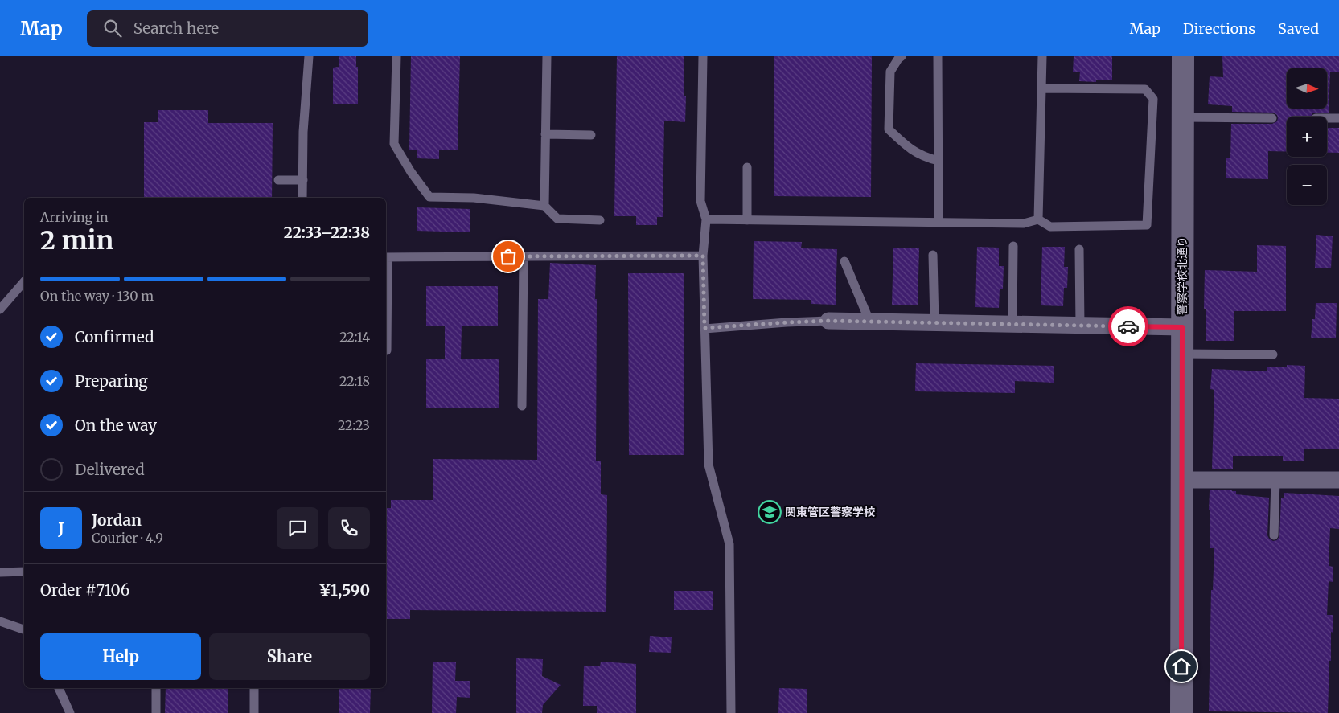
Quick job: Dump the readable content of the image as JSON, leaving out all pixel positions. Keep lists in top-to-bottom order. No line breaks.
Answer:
{"streets":{"street":["警察学校北通り"]},"places":{"school or university":["関東管区警察学校"]},"north":"right","page":{"header":"Map","search":"Search here","nav":["Map","Directions","Saved"],"map_buttons":["+","−"],"heading":["2 min","Arriving in","22:33–22:38"],"panel":["Jordan","Courier · 4.9","Order #7106","¥1,590"],"bar":"On the way · 130 m","list":[["Confirmed","22:14"],["Preparing","22:18"],["On the way","22:23"],"Delivered"],"round":"J","buttons":["Help","Share"]}}
